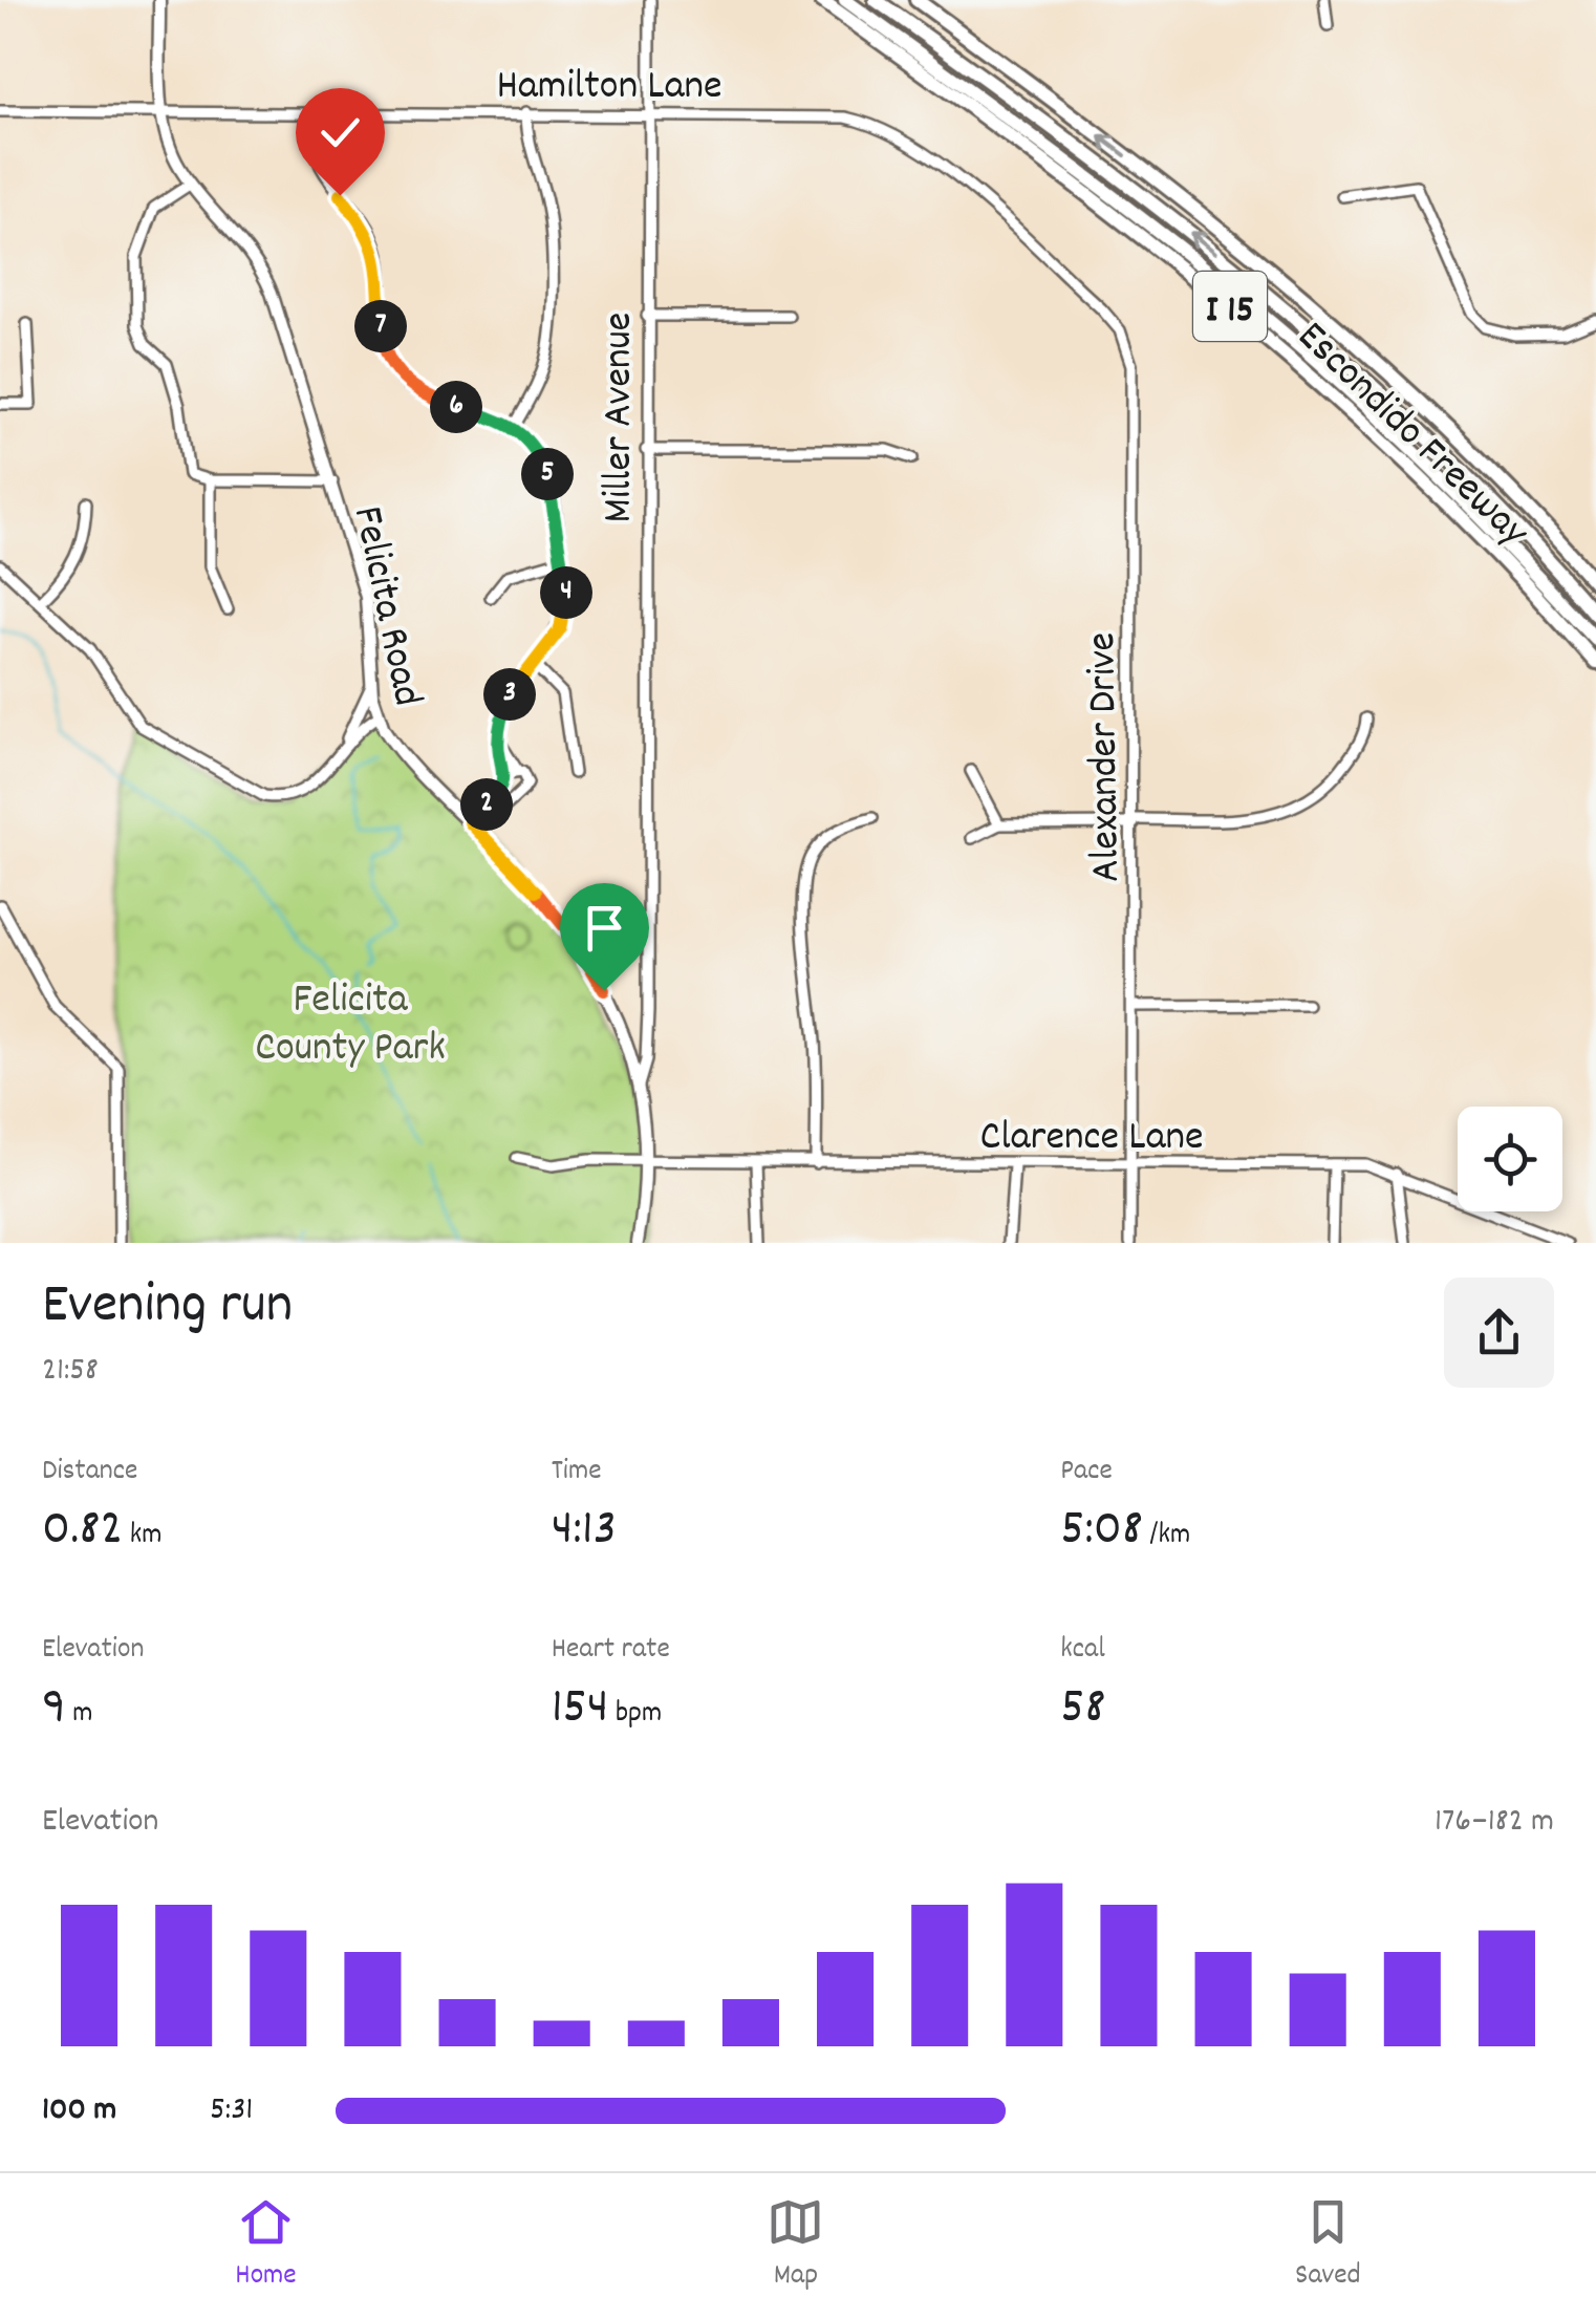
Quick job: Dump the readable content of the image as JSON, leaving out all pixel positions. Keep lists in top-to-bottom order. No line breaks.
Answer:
{"streets":{"highway":["I 15","Escondido Freeway"],"main road":["Felicita Road"],"street":["Hamilton Lane","Miller Avenue","Alexander Drive","Clarence Lane"]},"crossings":[["Hamilton Lane","Miller Avenue"],["Hamilton Lane","Felicita Road"],["Hamilton Lane","Alexander Drive"],["Miller Avenue","Felicita Road"],["Felicita Road","Clarence Lane"],["Alexander Drive","Clarence Lane"]],"parks":["Felicita County Park"],"page":{"pins":["7","6","5","4","3","2"],"heading":["Evening run","21:58"],"stats":[["Distance","0.82 km"],["Time","4:13"],["Pace","5:08 /km"],["Elevation","9 m"],["Heart rate","154 bpm"],["kcal","58"]],"chart":["Elevation","176–182 m"],"list":[{"name":"100 m","note":"5:31"}],"tabs":["Home","Map","Saved"]}}
